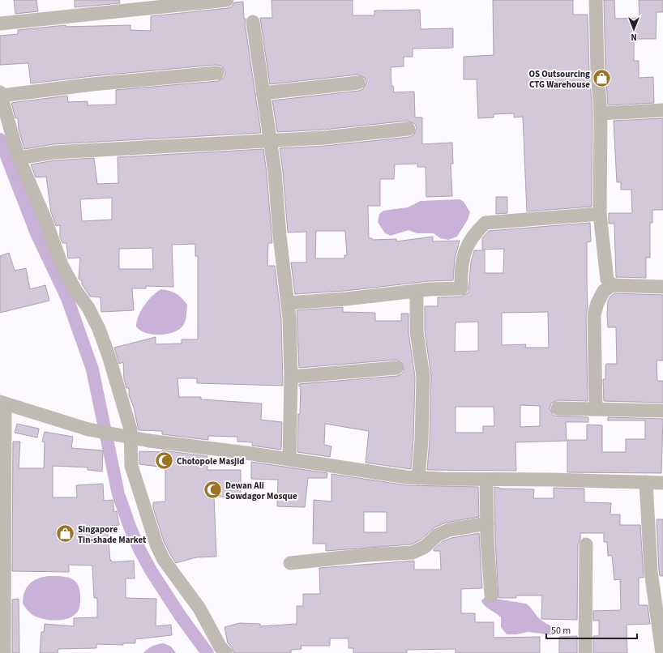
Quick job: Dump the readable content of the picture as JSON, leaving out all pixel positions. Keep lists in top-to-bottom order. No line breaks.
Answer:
{"places":{"shop":["OS Outsourcing CTG Warehouse","Singapore Tin-shade Market"],"mosque":["Chotopole Masjid","Dewan Ali Sowdagor Mosque"]},"scale_bar":"50 m","north":"bottom"}
